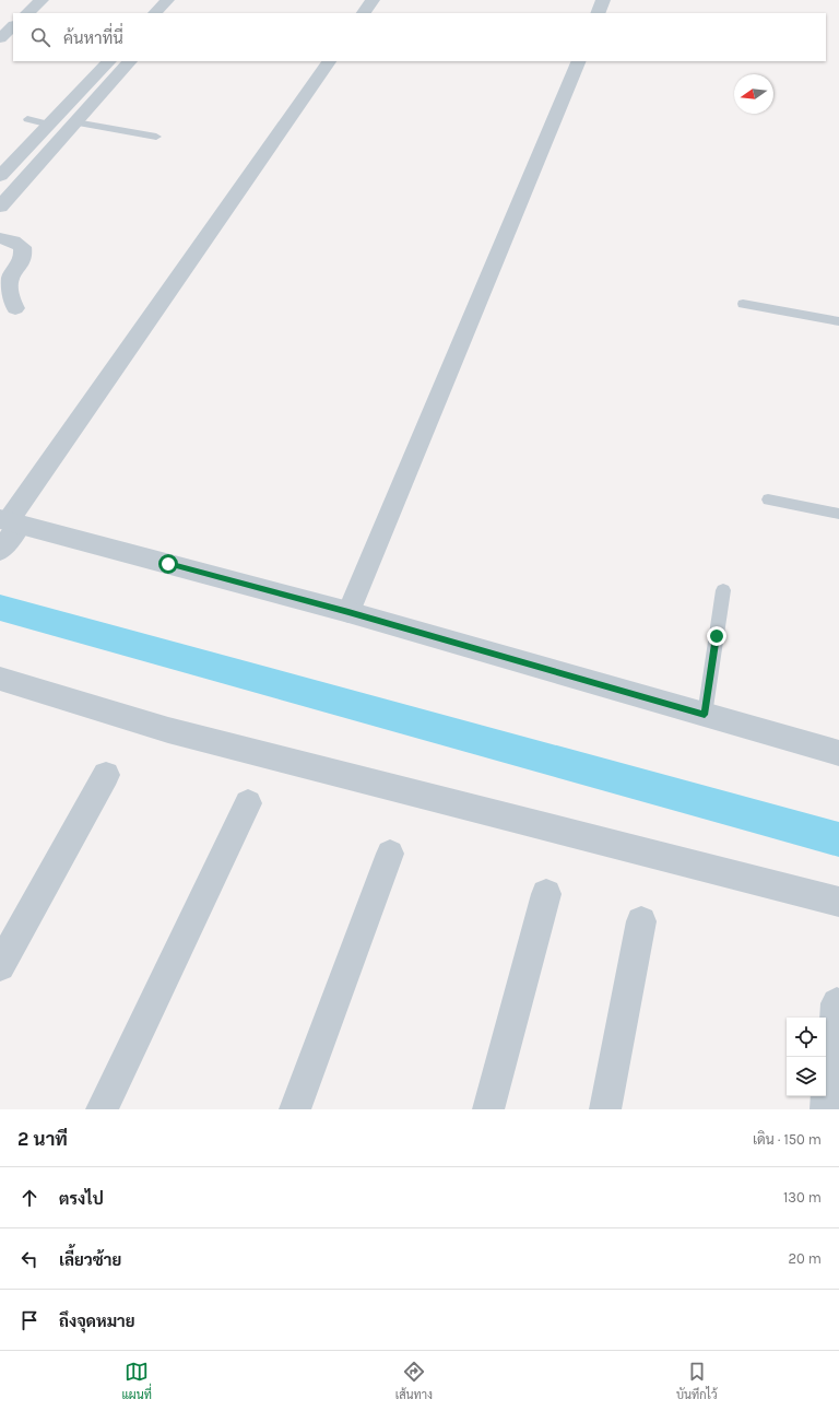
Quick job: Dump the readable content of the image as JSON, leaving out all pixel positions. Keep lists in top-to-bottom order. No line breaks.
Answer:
{"north":"left","page":{"search":"ค้นหาที่นี่","heading":["2 นาที","เดิน · 150 m"],"list":[["ตรงไป","130 m"],["เลี้ยวซ้าย","20 m"],"ถึงจุดหมาย"],"nav":["แผนที่","เส้นทาง","บันทึกไว้"]}}
